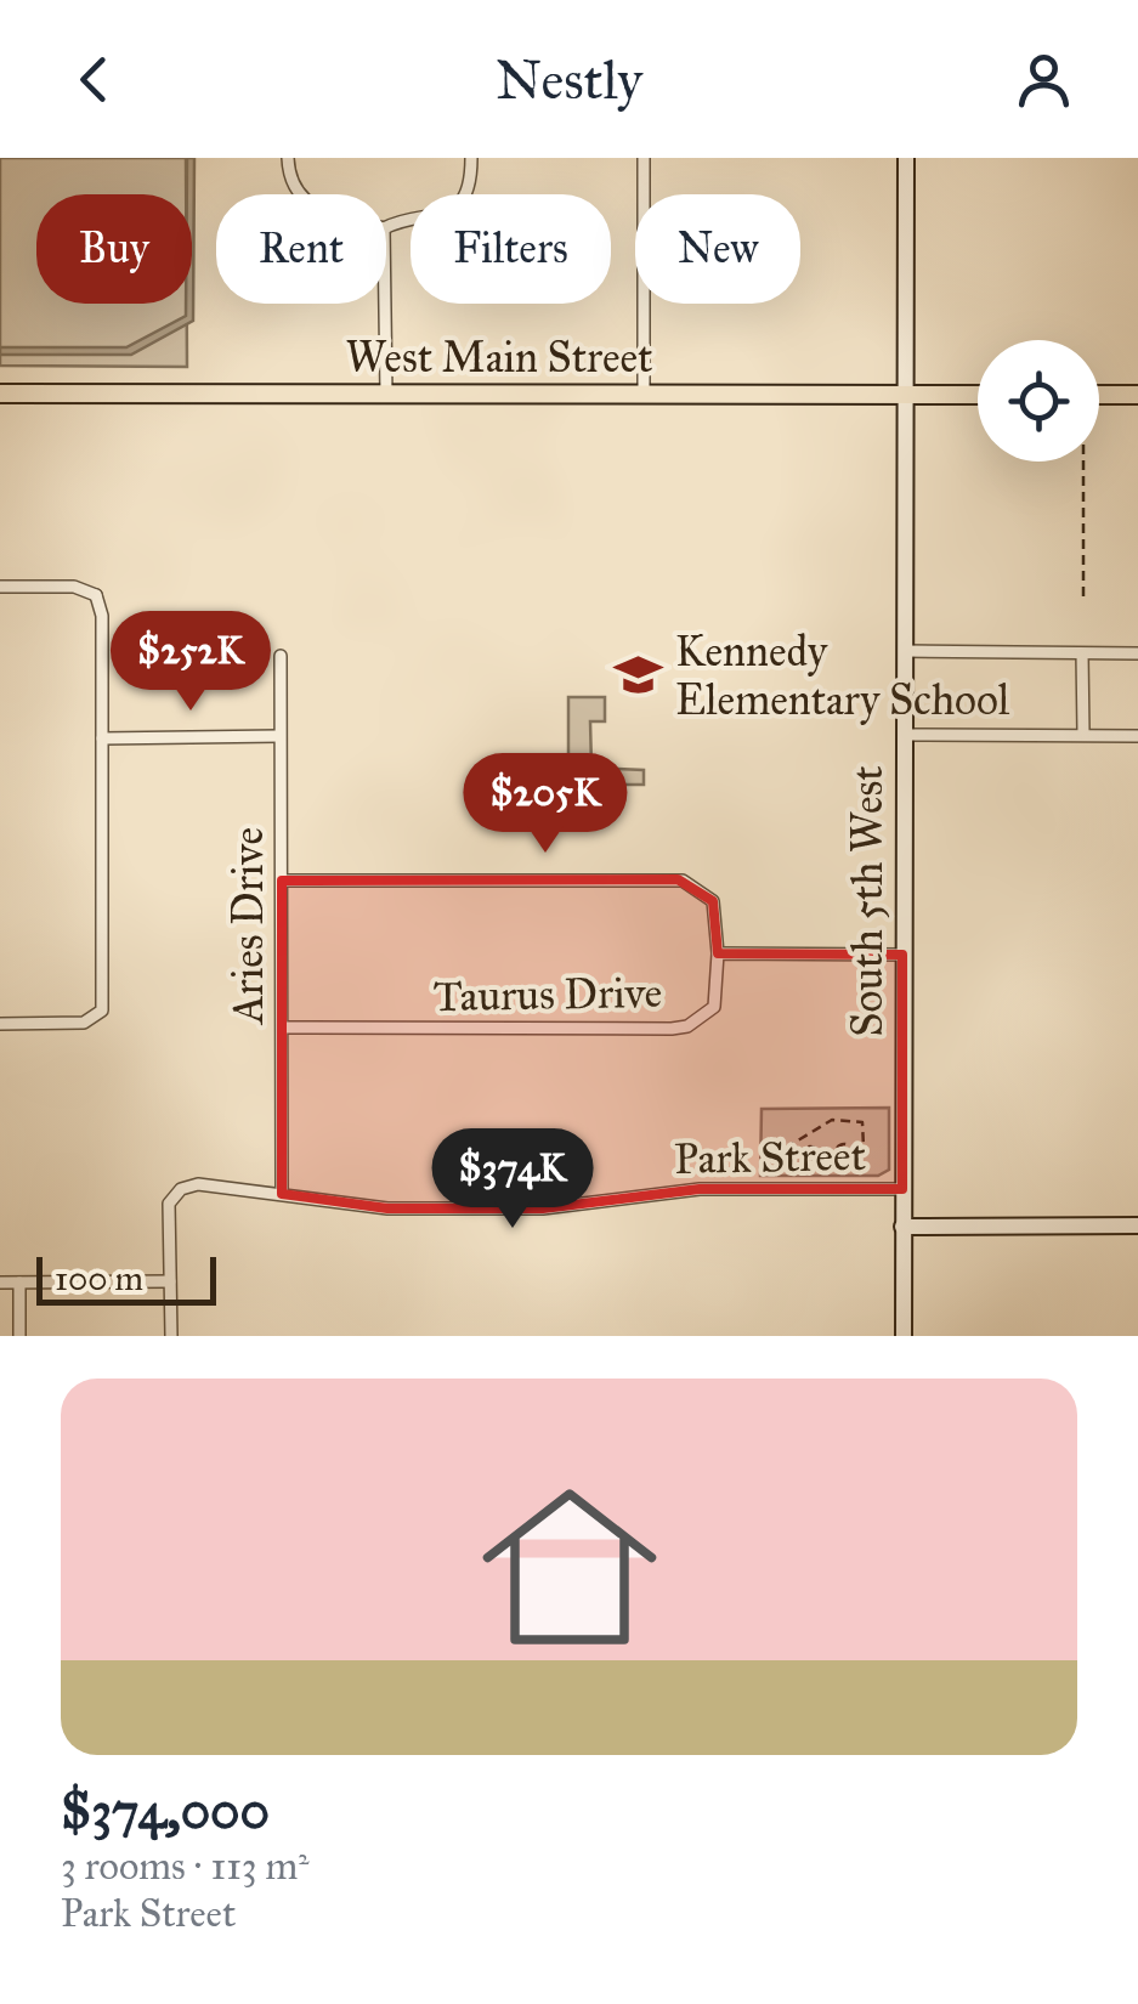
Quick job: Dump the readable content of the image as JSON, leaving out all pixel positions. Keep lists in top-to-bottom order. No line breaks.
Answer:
{"streets":{"main road":["West Main Street"],"street":["South 5th West","Aries Drive","Taurus Drive","Park Street"]},"crossings":[["West Main Street","South 5th West"],["South 5th West","Taurus Drive"],["South 5th West","Park Street"],["Aries Drive","Taurus Drive"],["Aries Drive","Park Street"]],"places":{"school or university":["Kennedy Elementary School"]},"scale_bar":"100 m","page":{"header":"Nestly","chip":["Buy","Rent","Filters","New"],"price":["$252K","$205K","$374K"],"scale":"100 m","list":[{"name":"$374,000","note":"3 rooms · 113 m² · Park Street"}]}}
